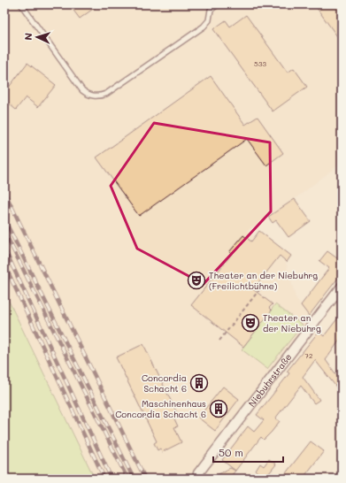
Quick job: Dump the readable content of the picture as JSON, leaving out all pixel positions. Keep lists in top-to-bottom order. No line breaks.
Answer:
{"streets":{"street":["Niebuhrstraße"]},"places":{"theatre":["Theater an der Niebuhrg (Freilichtbühne)","Theater an der Niebuhrg"],"building":["Concordia Schacht 6","Maschinenhaus Concordia Schacht 6"]},"house_numbers":["533","72"],"scale_bar":"50 m","north":"left"}
